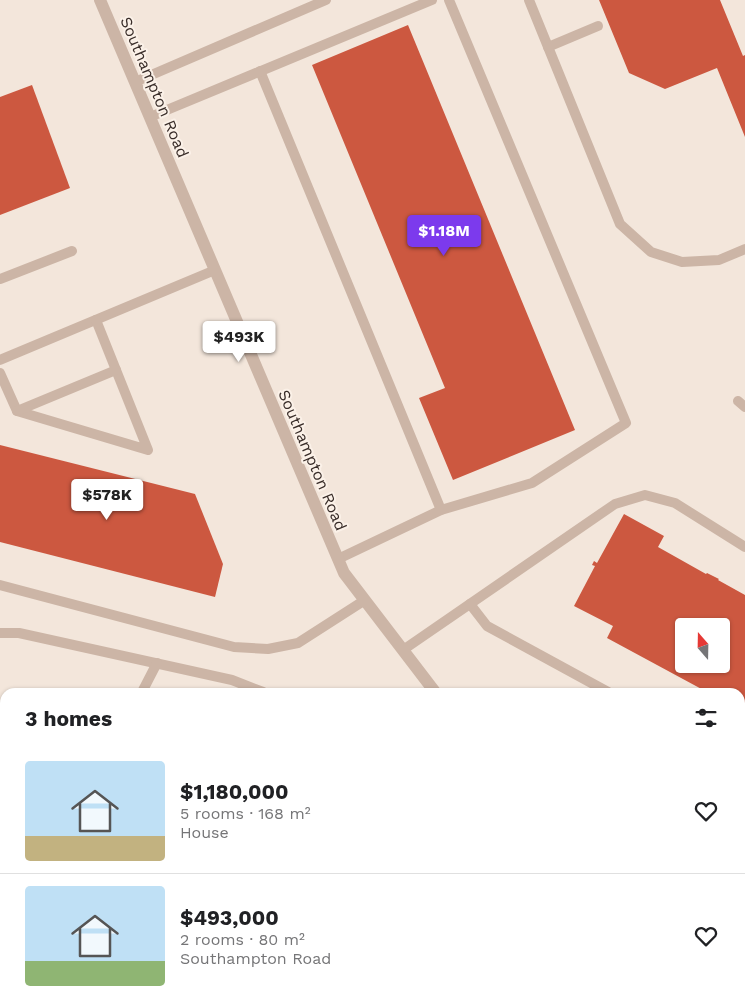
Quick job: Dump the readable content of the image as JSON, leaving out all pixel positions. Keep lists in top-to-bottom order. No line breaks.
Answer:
{"streets":{"street":["Southampton Road"]},"north":"top","page":{"price":["$1.18M","$493K","$578K"],"heading":"3 homes","list":[{"name":"$1,180,000","note":"5 rooms · 168 m² · House"},{"name":"$493,000","note":"2 rooms · 80 m² · Southampton Road"}]}}
